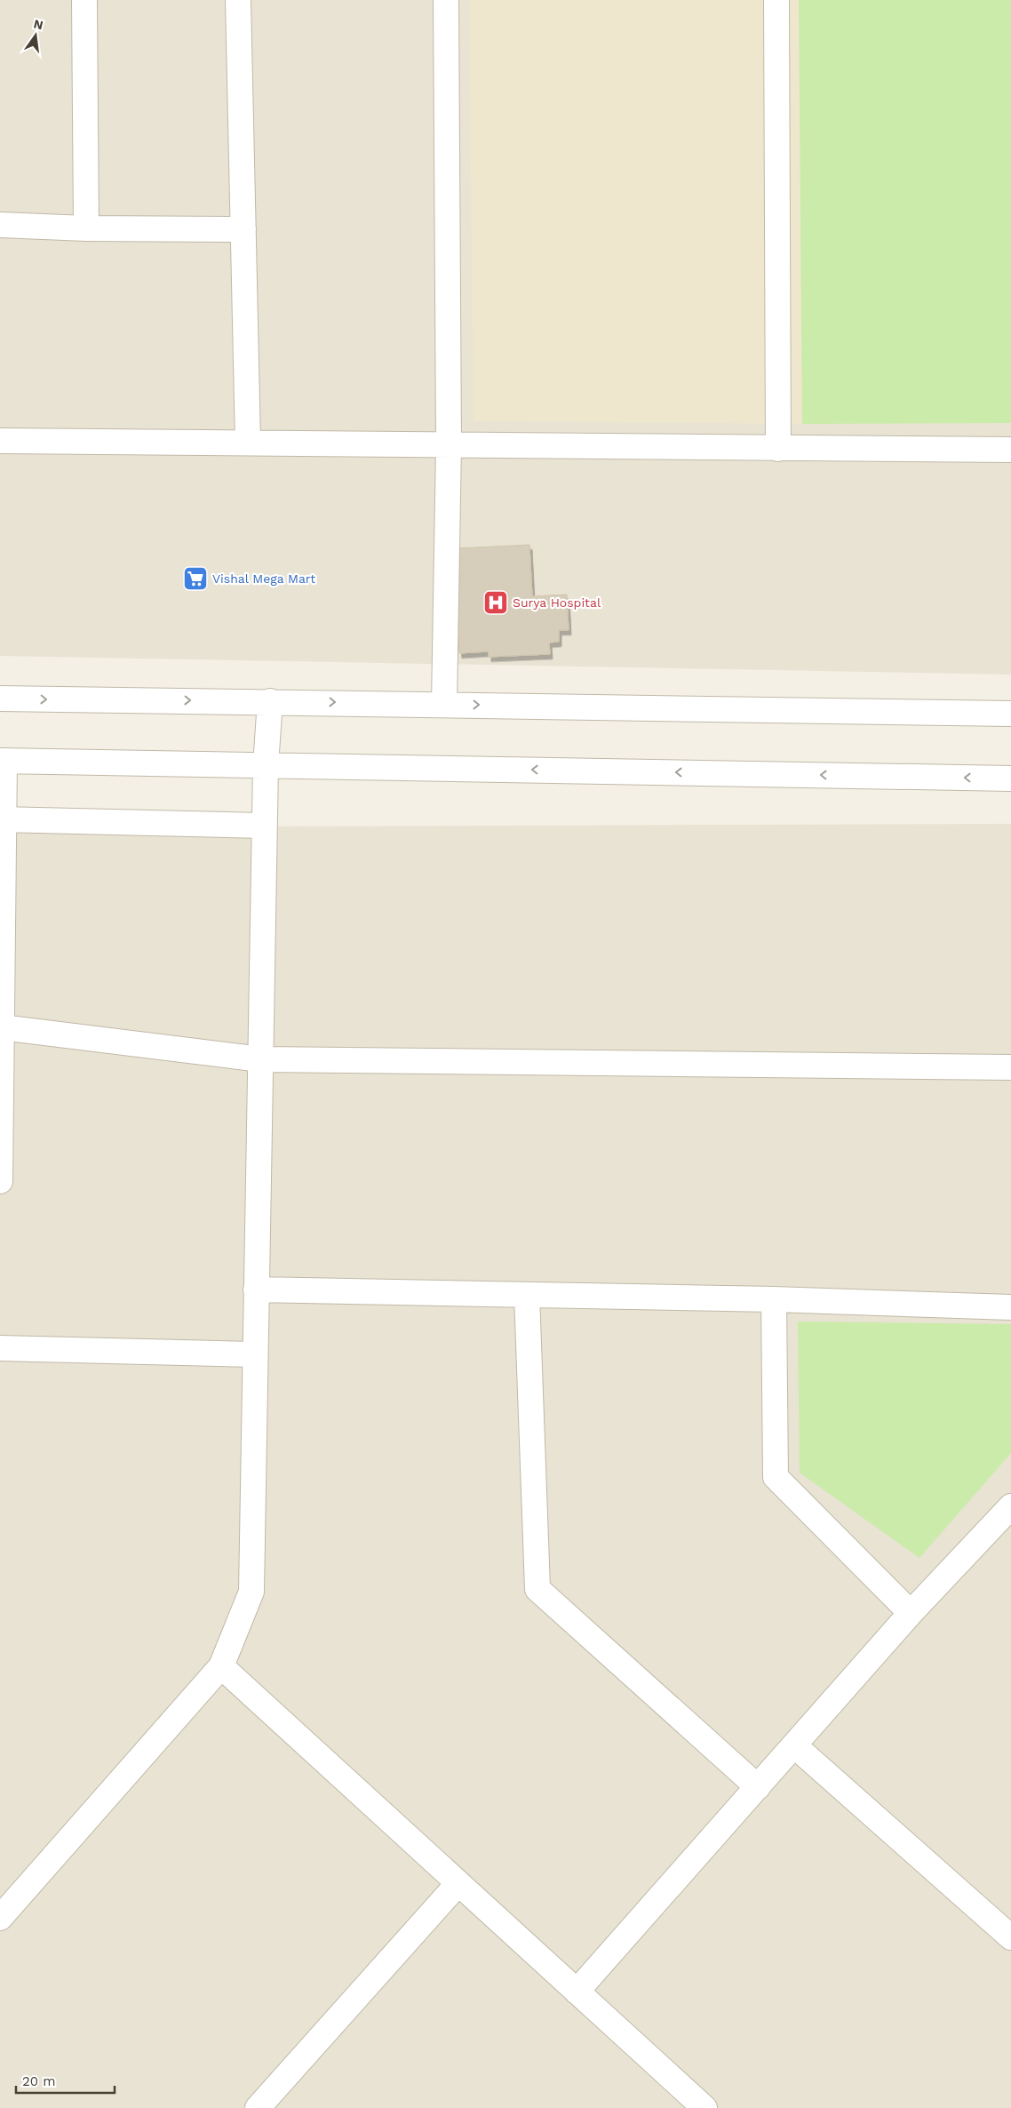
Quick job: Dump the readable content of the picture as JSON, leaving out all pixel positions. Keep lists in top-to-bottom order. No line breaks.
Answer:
{"places":{"supermarket":["Vishal Mega Mart"],"hospital":["Surya Hospital"]},"scale_bar":"20 m","north":"top"}
